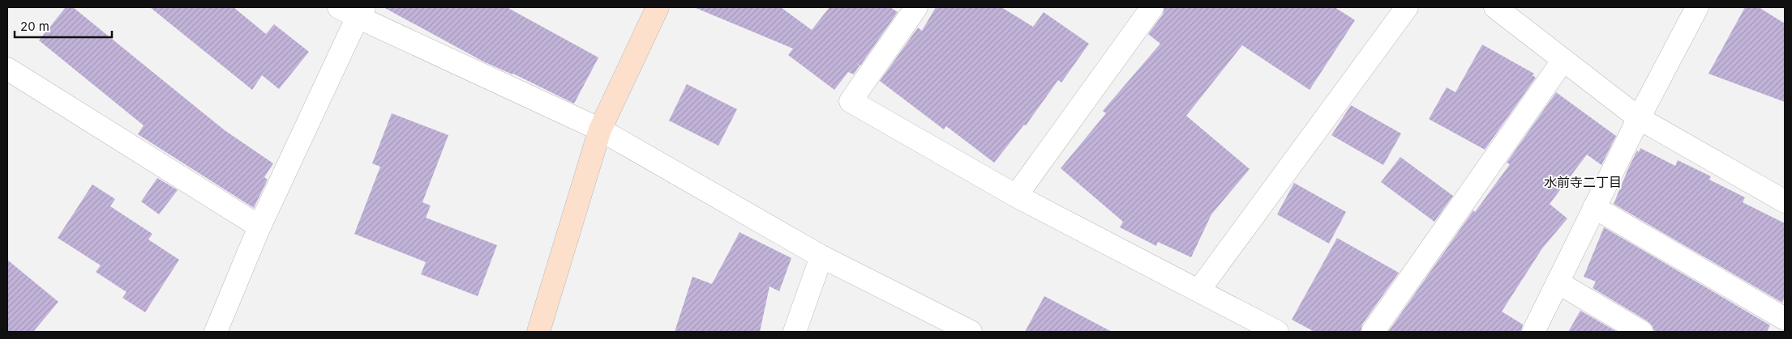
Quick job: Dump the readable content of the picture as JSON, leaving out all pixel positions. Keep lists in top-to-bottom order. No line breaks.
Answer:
{"districts":["水前寺二丁目"],"scale_bar":"20 m"}
